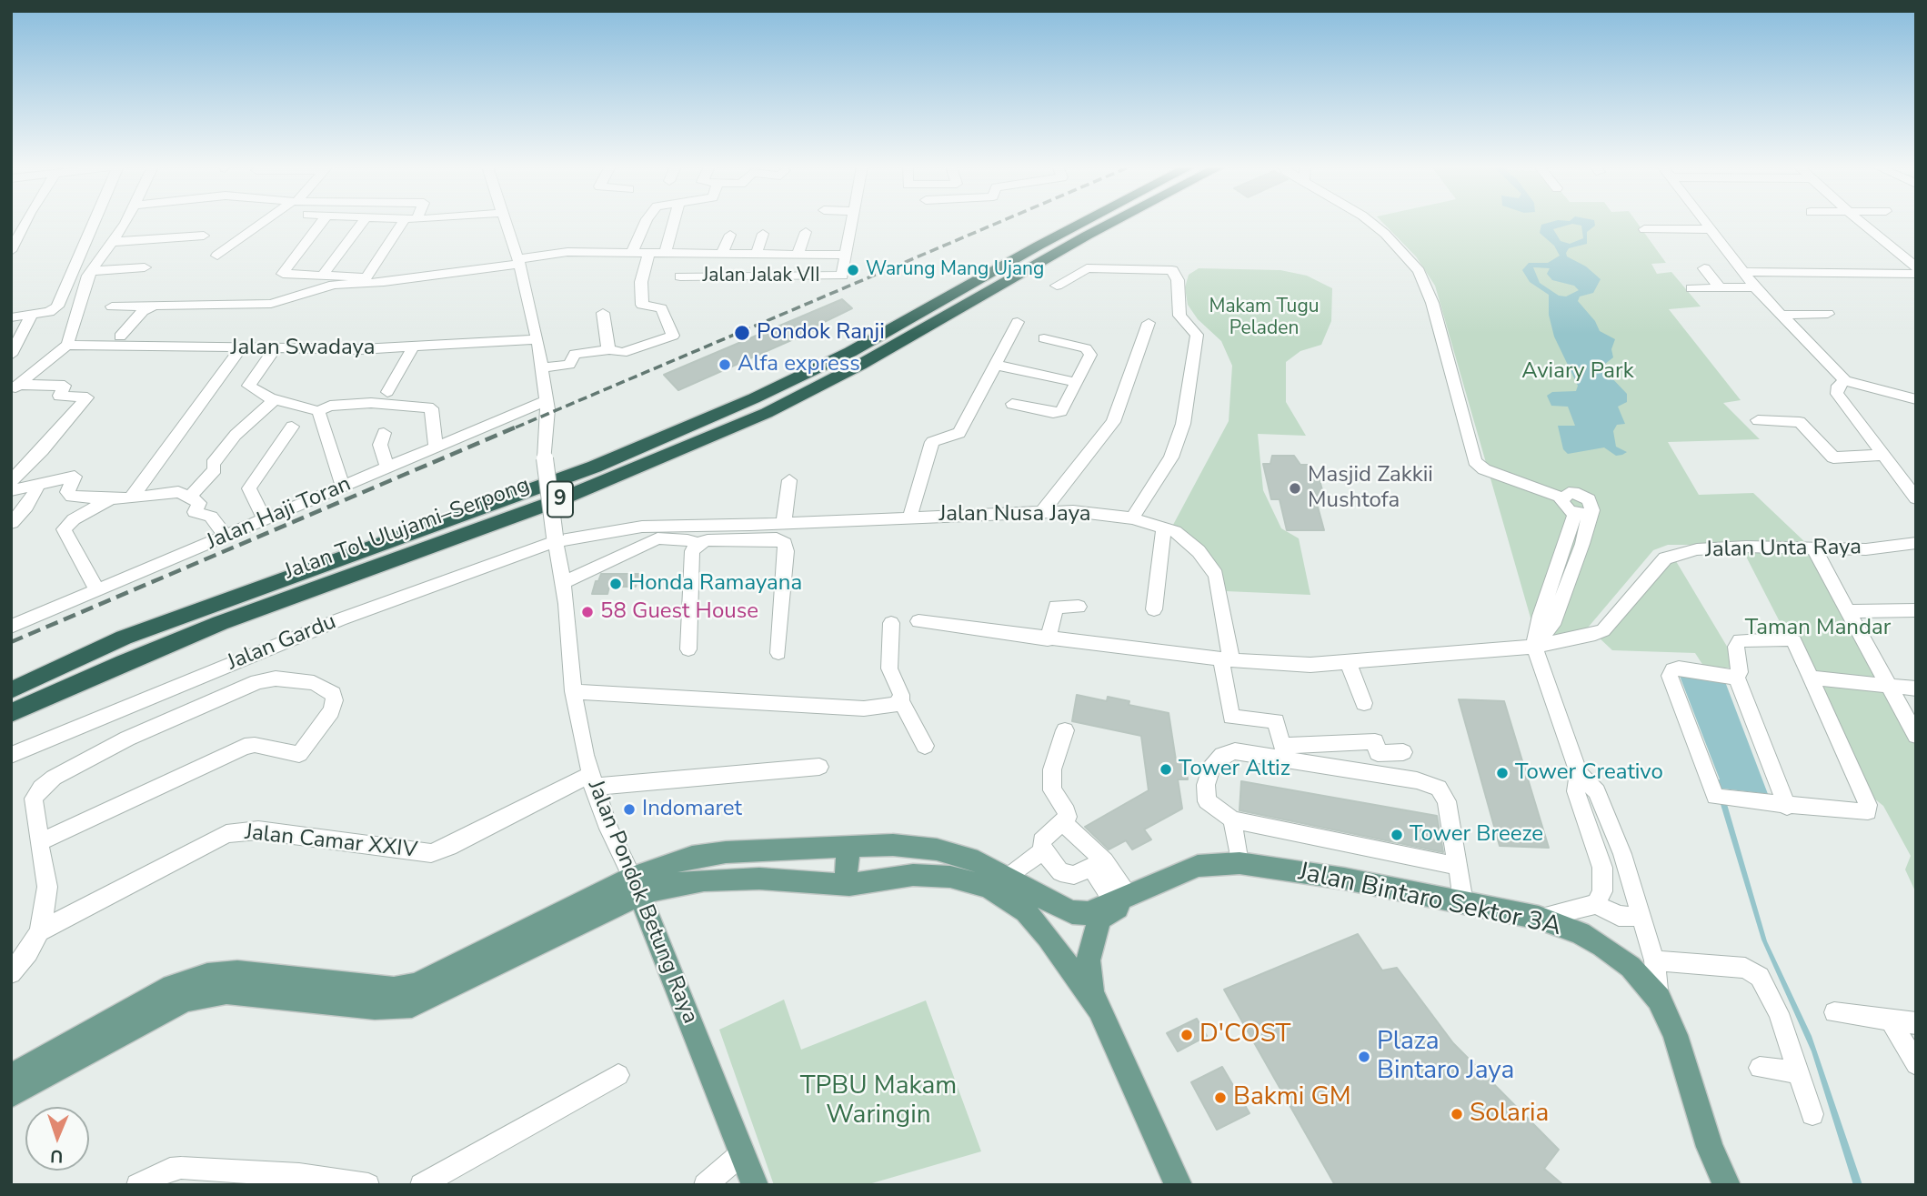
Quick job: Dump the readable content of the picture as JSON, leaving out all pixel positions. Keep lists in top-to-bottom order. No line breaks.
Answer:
{"streets":{"highway":["9","Jalan Tol Ulujami–Serpong"],"main road":["Jalan Bintaro Sektor 3A","Jalan Pondok Betung Raya"],"street":["Jalan Jalak VII","Jalan Swadaya","Jalan Haji Toran","Jalan Nusa Jaya","Jalan Unta Raya","Jalan Gardu","Jalan Camar XXIV"]},"crossings":[["Jalan Swadaya","Jalan Pondok Betung Raya"],["Jalan Haji Toran","Jalan Pondok Betung Raya"],["Jalan Nusa Jaya","Jalan Gardu"],["Jalan Nusa Jaya","Jalan Pondok Betung Raya"],["Jalan Gardu","Jalan Pondok Betung Raya"],["Jalan Camar XXIV","Jalan Pondok Betung Raya"],["Jalan Bintaro Sektor 3A","Jalan Pondok Betung Raya"]],"parks":["Makam Tugu Peladen","Aviary Park","Taman Mandar","TPBU Makam Waringin"],"places":["Warung Mang Ujang","Pondok Ranji","Alfa express","Masjid Zakkii Mushtofa","Honda Ramayana","58 Guest House","Tower Altiz","Tower Creativo","Indomaret","Tower Breeze","D'COST","Plaza Bintaro Jaya","Bakmi GM","Solaria"],"north":"bottom"}
